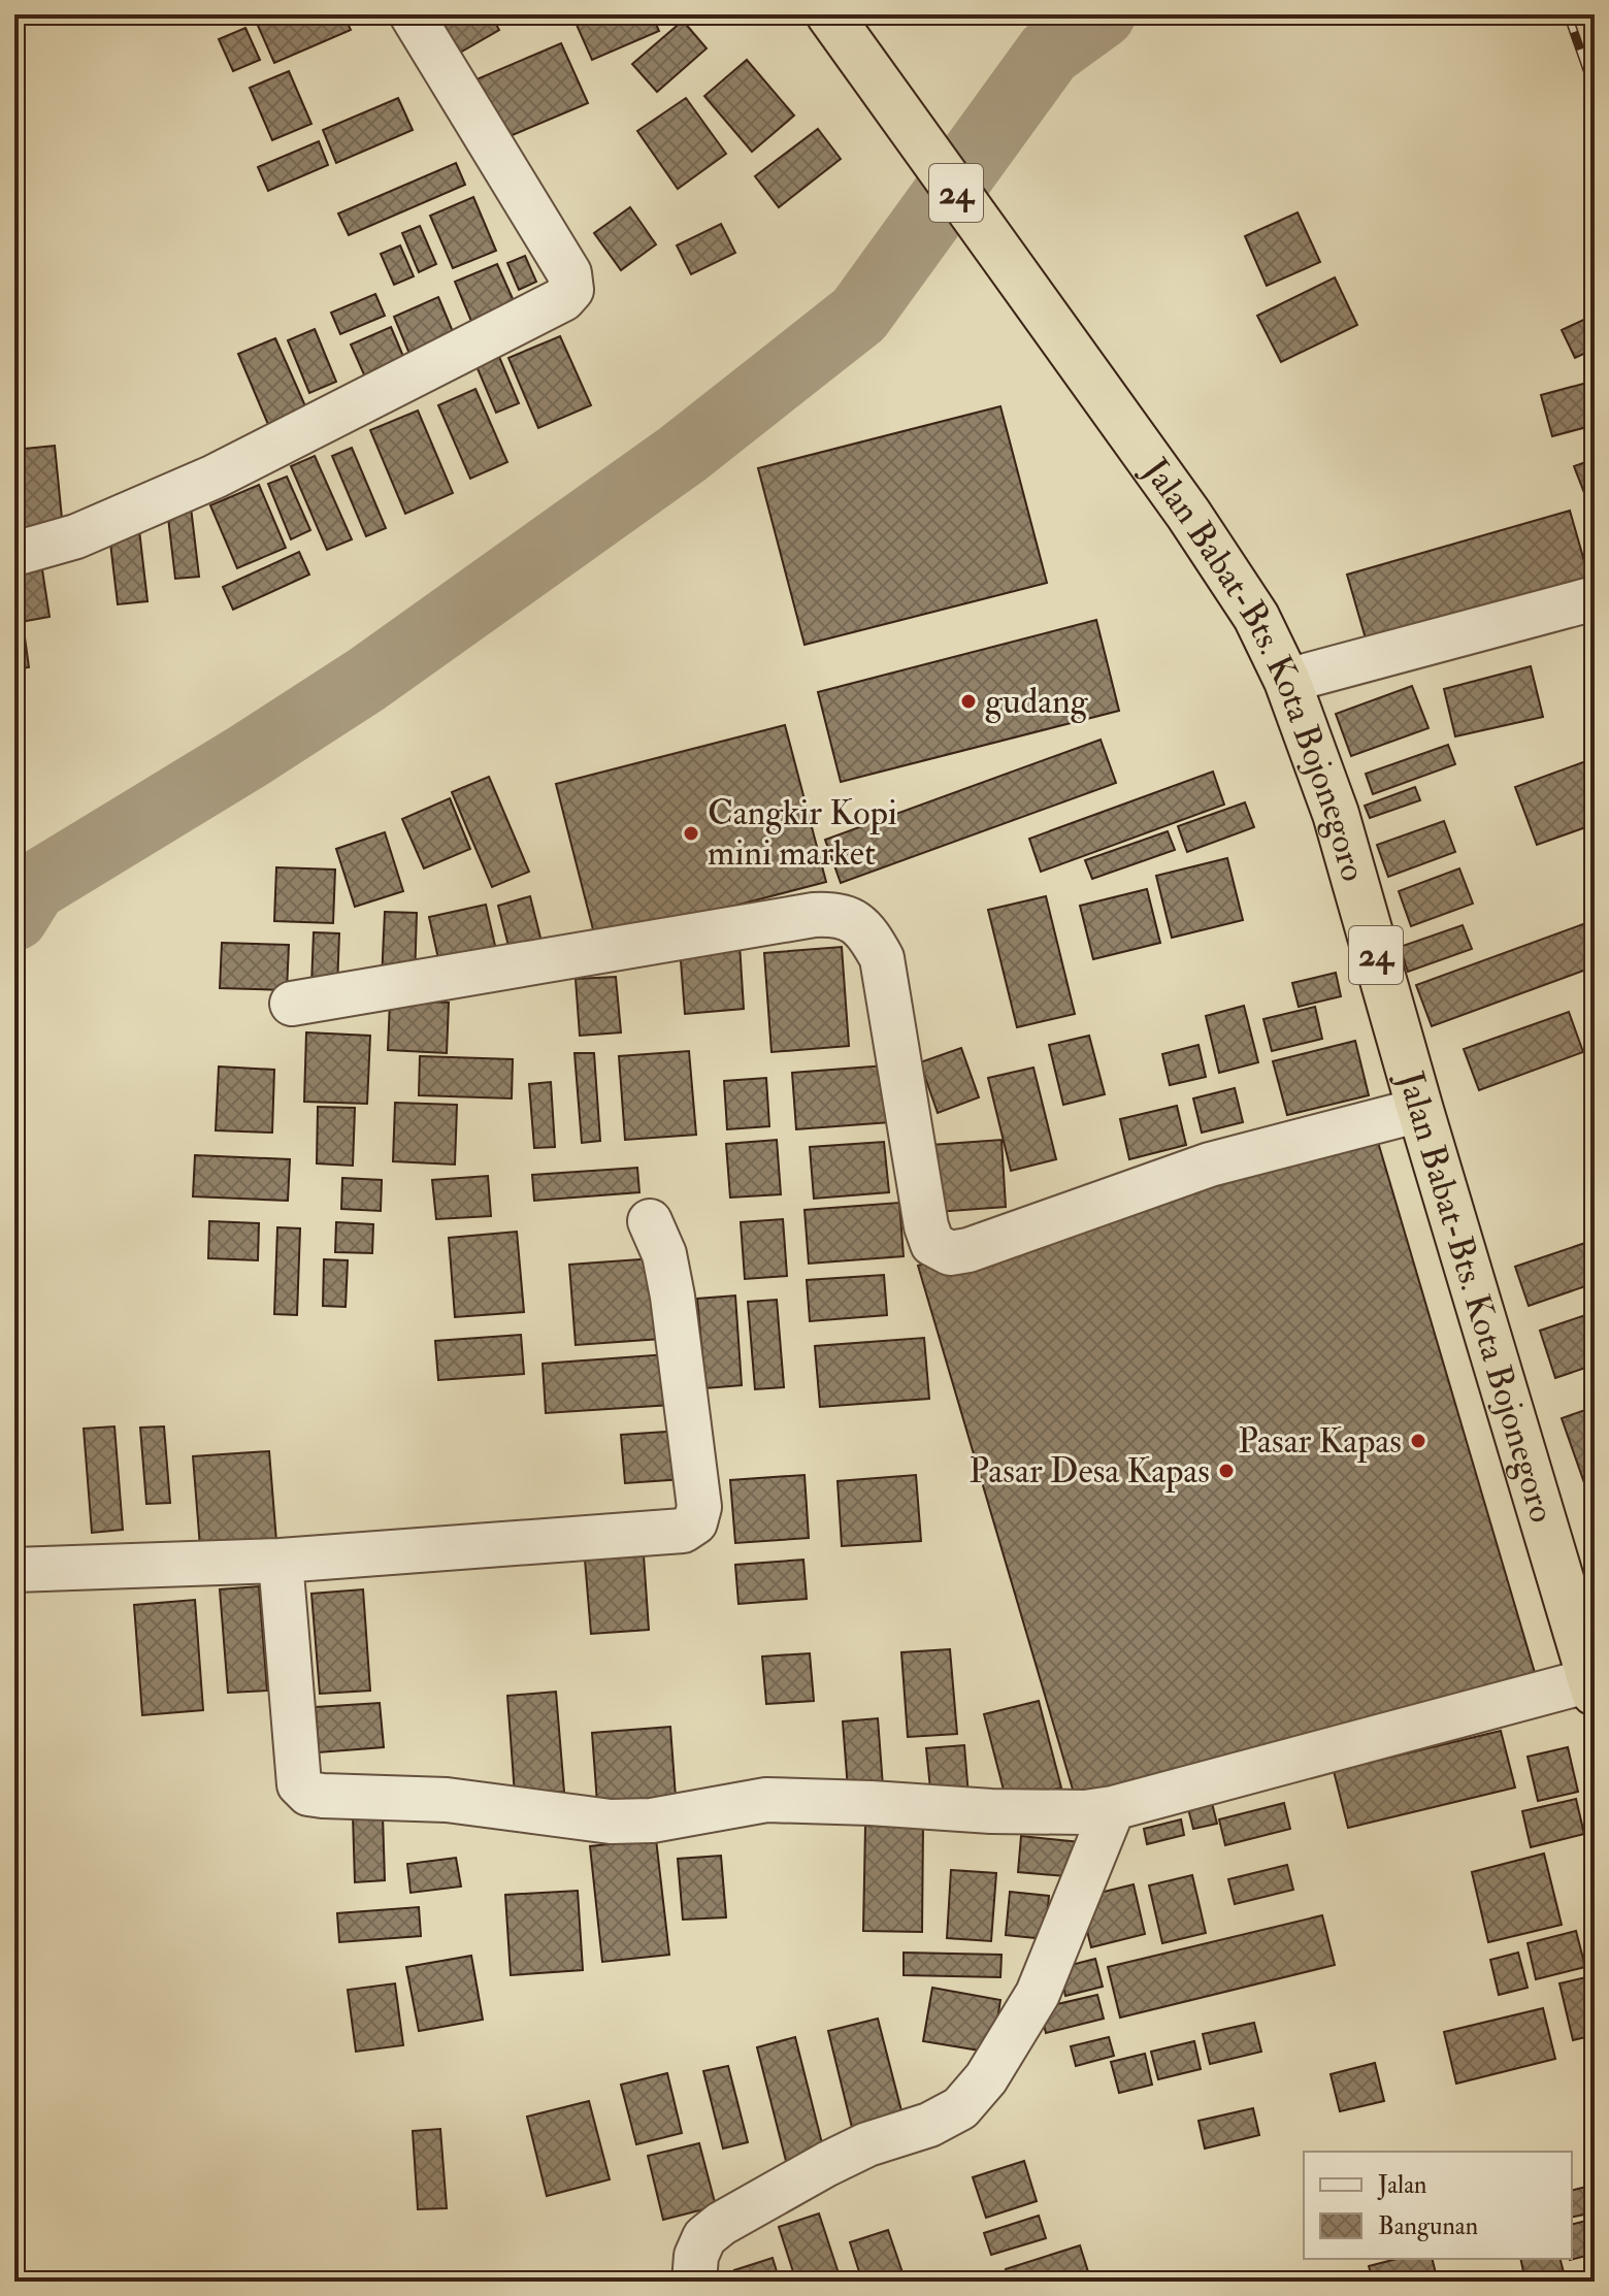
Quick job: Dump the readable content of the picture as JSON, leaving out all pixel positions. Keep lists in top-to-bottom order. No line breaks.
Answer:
{"streets":{"highway":["24","Jalan Babat-Bts. Kota Bojonegoro"]},"places":["gudang","Cangkir Kopi mini market","Pasar Kapas","Pasar Desa Kapas"],"legend":["Jalan","Bangunan"]}
